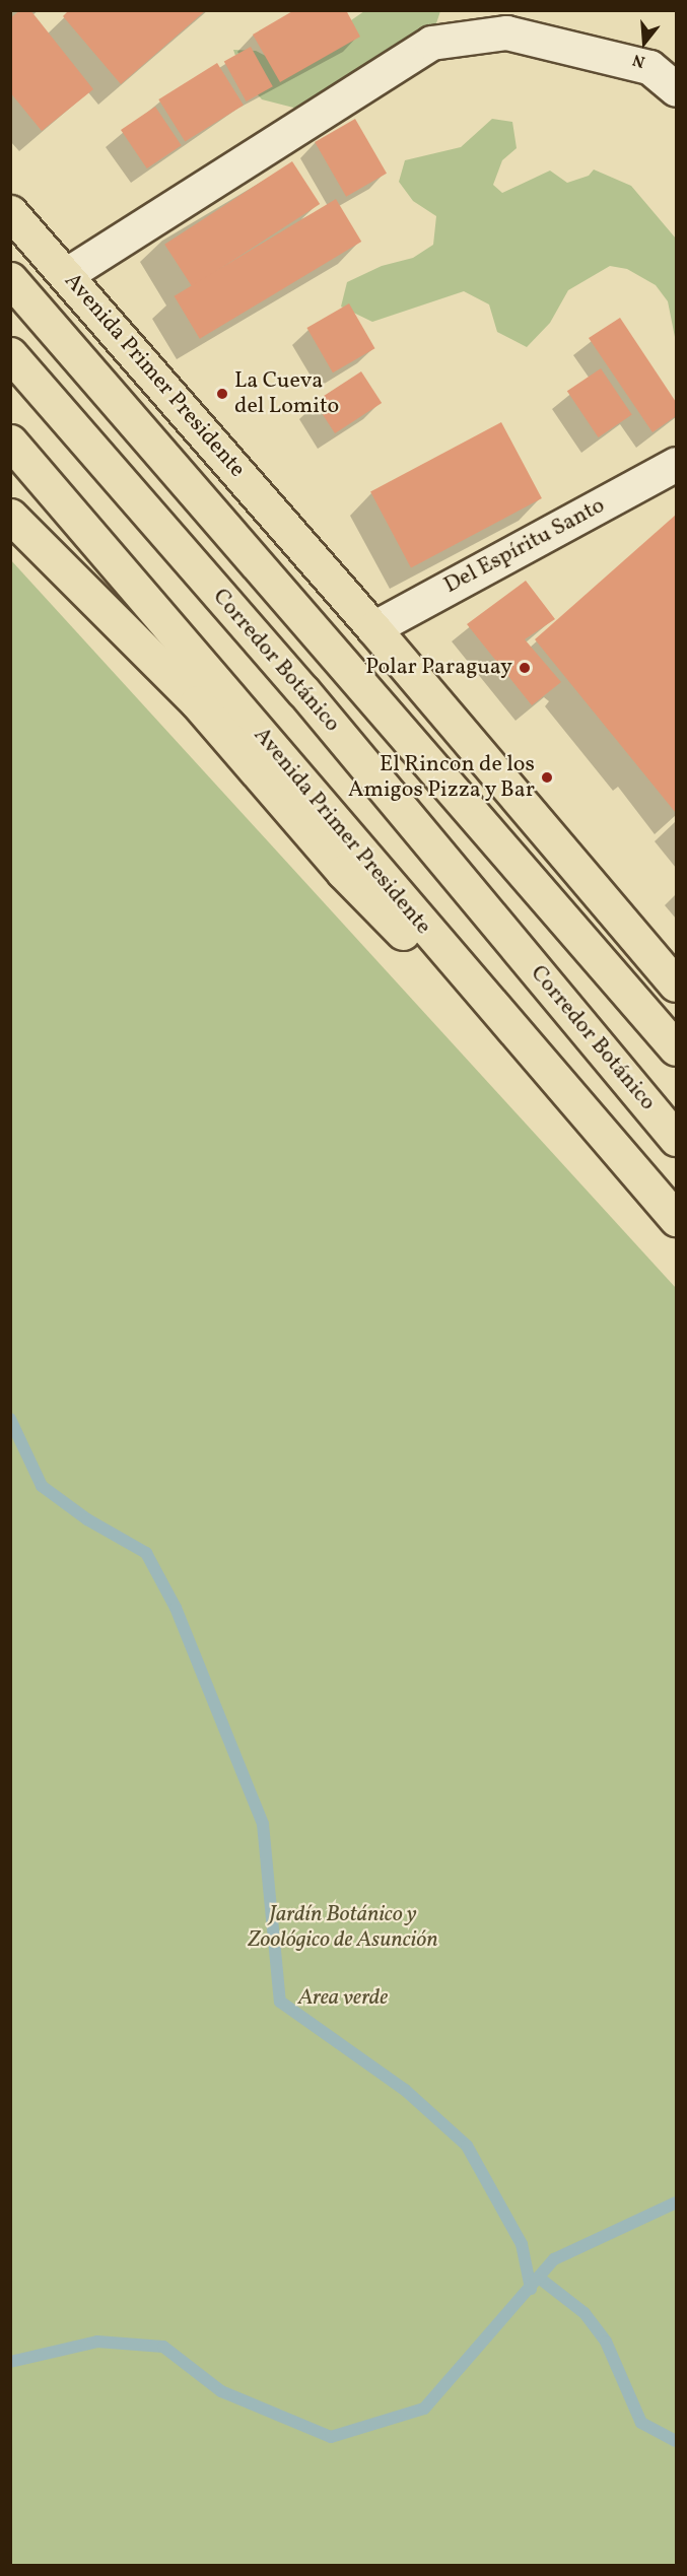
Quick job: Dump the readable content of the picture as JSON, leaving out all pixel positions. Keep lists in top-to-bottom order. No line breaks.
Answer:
{"streets":{"highway":["Avenida Primer Presidente","Corredor Botánico"],"street":["Del Espíritu Santo"]},"crossings":[["Avenida Primer Presidente","Del Espíritu Santo"]],"parks":["Jardín Botánico y Zoológico de Asunción","Area verde"],"places":["La Cueva del Lomito","Polar Paraguay","El Rincon de los Amigos Pizza y Bar"],"north":"bottom"}
